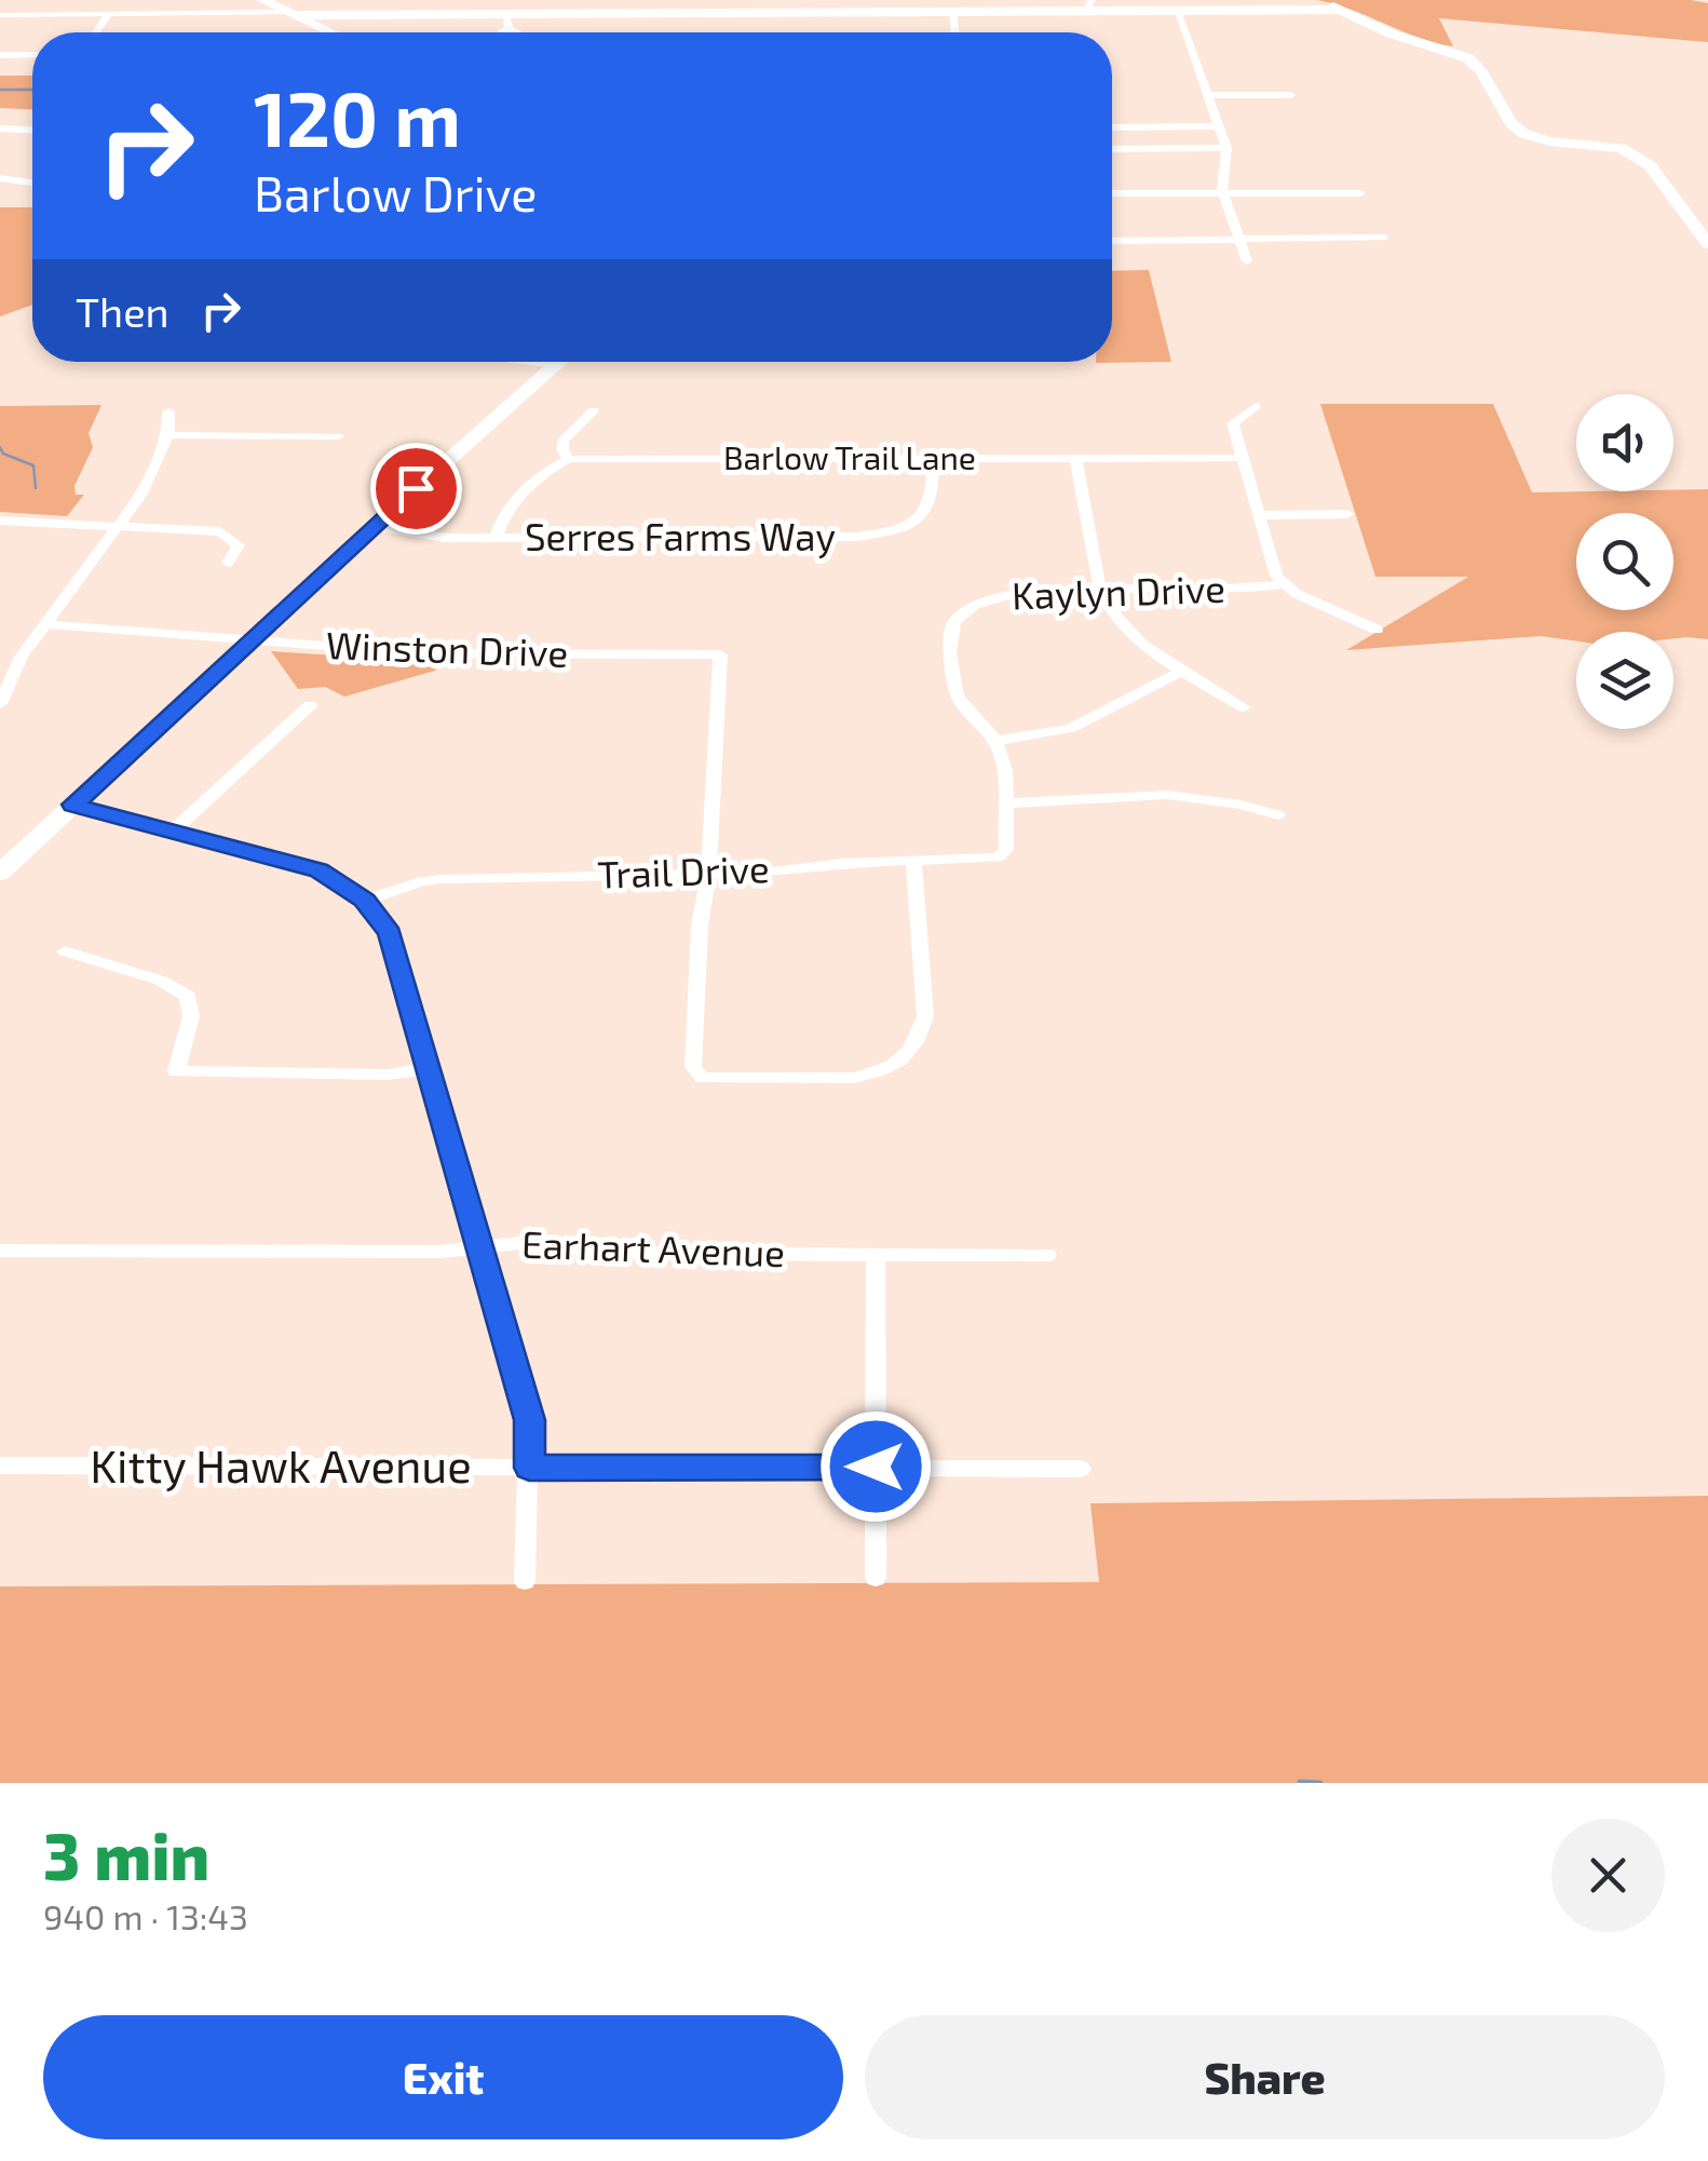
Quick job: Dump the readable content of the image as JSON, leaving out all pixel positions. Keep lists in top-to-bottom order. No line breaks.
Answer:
{"streets":{"street":["Barlow Trail Lane","Serres Farms Way","Kaylyn Drive","Winston Drive","Trail Drive","Earhart Avenue","Kitty Hawk Avenue"]},"crossings":[["Barlow Trail Lane","Serres Farms Way"],["Winston Drive","Trail Drive"]],"page":{"turn":["120 m","Barlow Drive"],"then":"Then","heading":["3 min","940 m · 13:43"],"buttons":["Exit","Share"]}}
